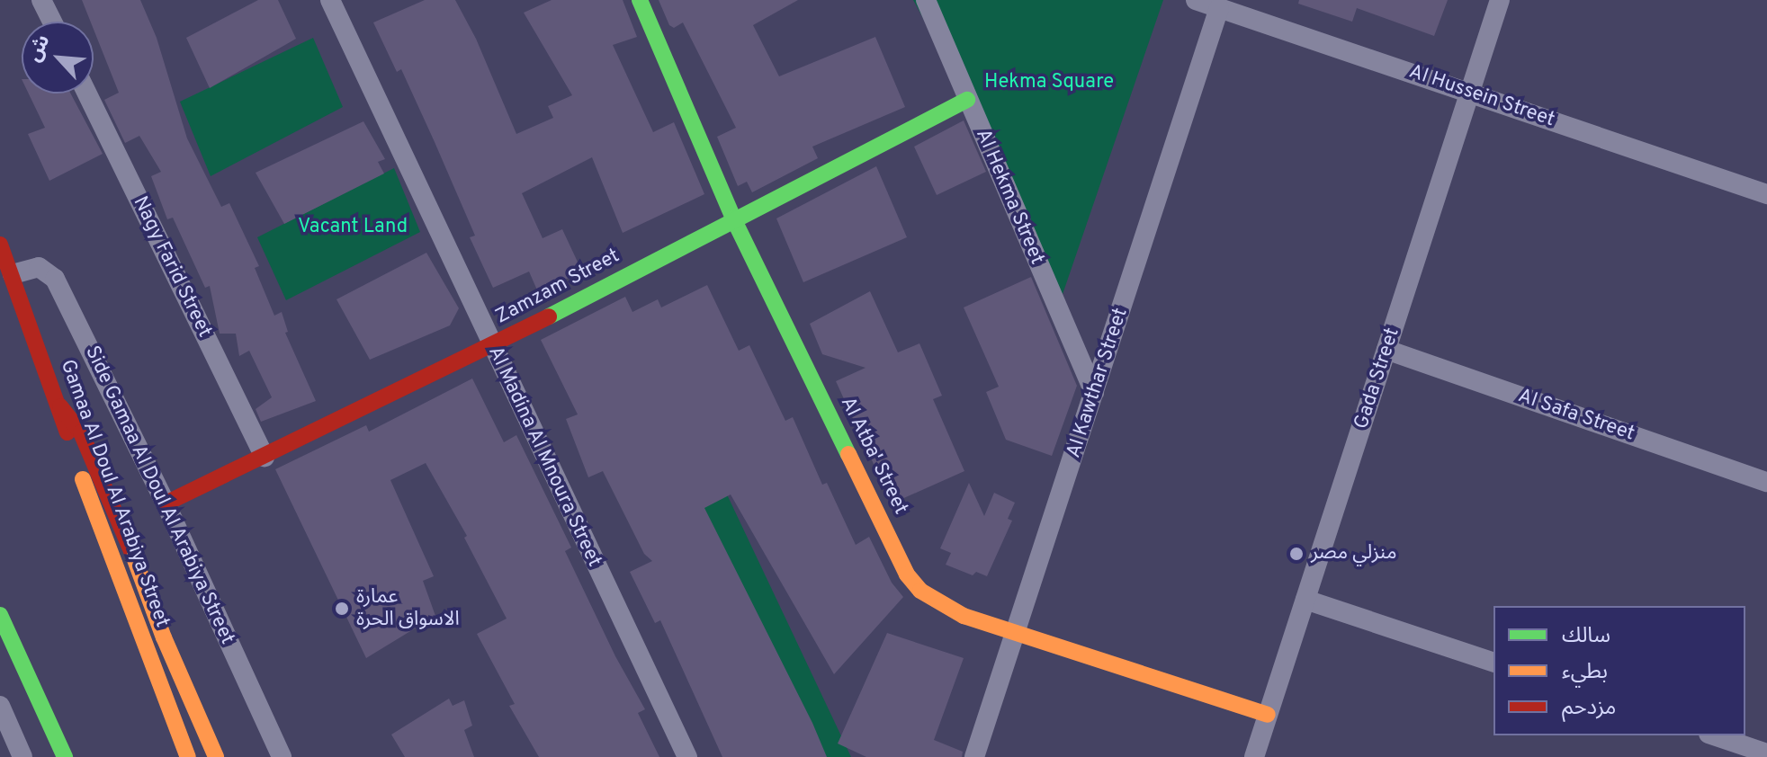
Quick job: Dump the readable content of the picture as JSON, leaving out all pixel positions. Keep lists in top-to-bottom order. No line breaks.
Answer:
{"streets":{"main road":["Zamzam Street","Al Atba' Street","Gamaa Al Doul Al Arabiya Street"],"street":["Al Hussein Street","Al Hekma Street","Nagy Farid Street","Gada Street","Al Kawthar Street","Al Safa Street","Al Madina Al Mnoura Street","Side Gamaa Al Doul Al Arabiya Street"]},"crossings":[["Al Hussein Street","Gada Street"],["Al Hussein Street","Al Kawthar Street"],["Al Hekma Street","Zamzam Street"],["Al Hekma Street","Al Kawthar Street"],["Nagy Farid Street","Zamzam Street"],["Zamzam Street","Al Atba' Street"],["Zamzam Street","Al Madina Al Mnoura Street"],["Zamzam Street","Side Gamaa Al Doul Al Arabiya Street"],["Gada Street","Al Safa Street"],["Gada Street","Al Atba' Street"],["Al Kawthar Street","Al Atba' Street"],["Gamaa Al Doul Al Arabiya Street","Side Gamaa Al Doul Al Arabiya Street"]],"parks":["Hekma Square","Vacant Land"],"places":["منزلي مصر","عمارة الاسواق الحرة"],"legend":["سالك","بطيء","مزدحم"],"north":"top left"}
